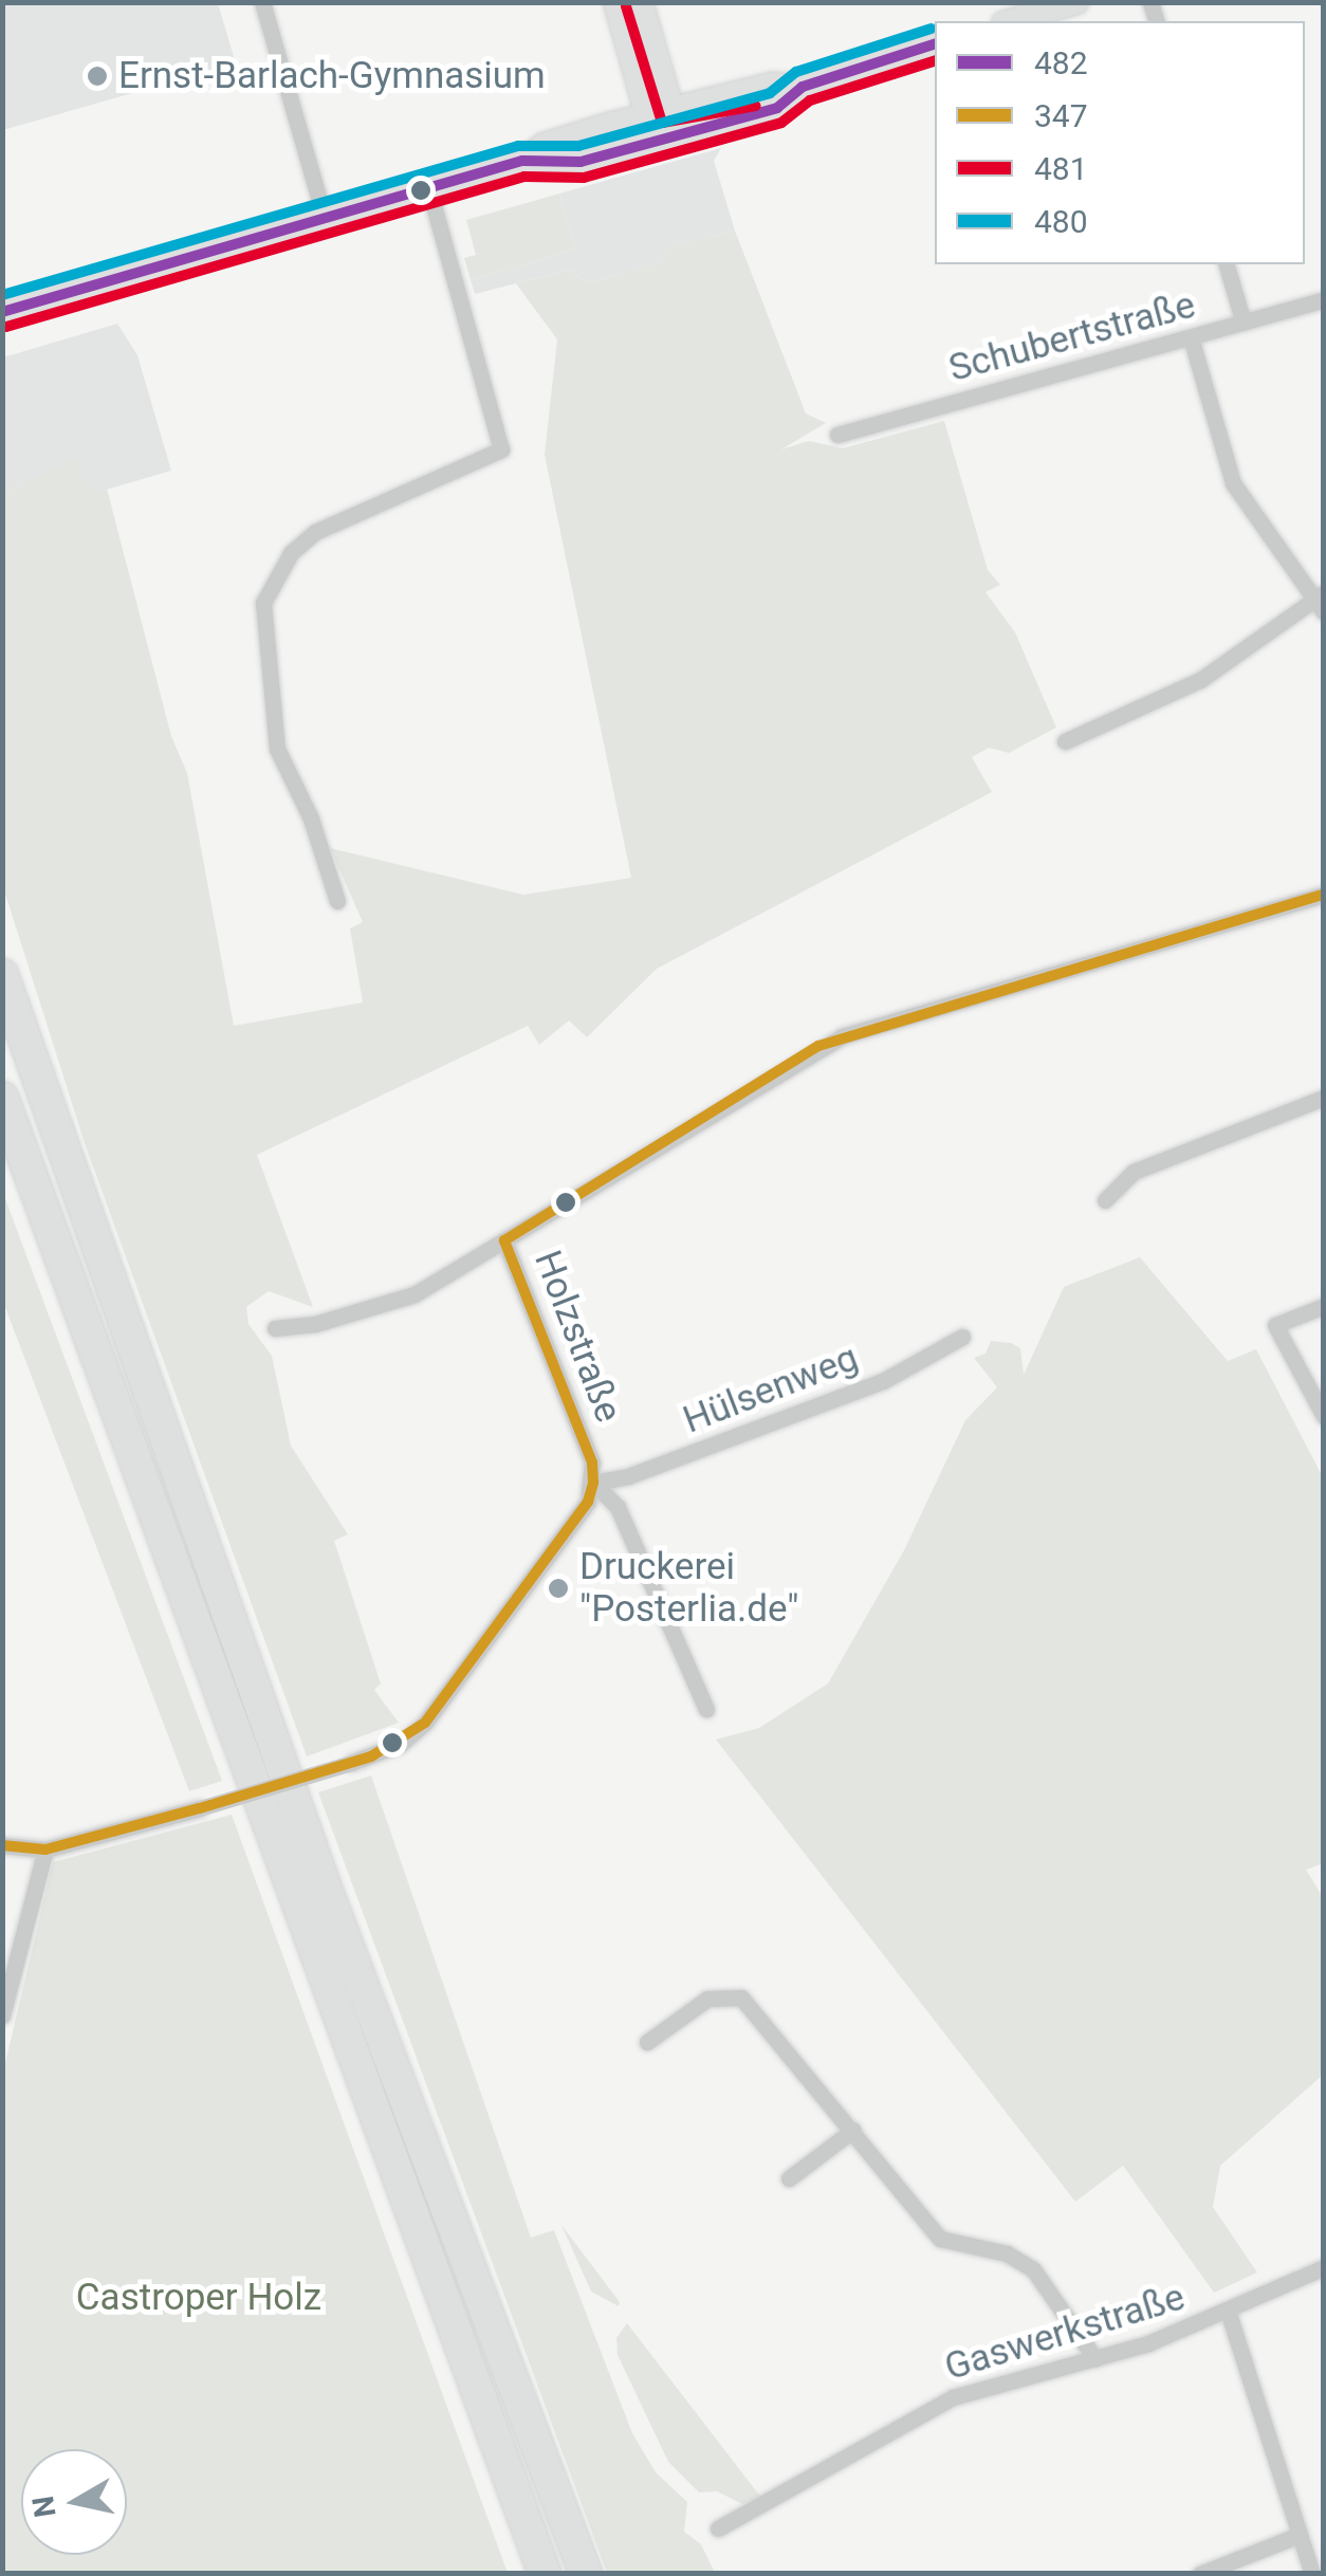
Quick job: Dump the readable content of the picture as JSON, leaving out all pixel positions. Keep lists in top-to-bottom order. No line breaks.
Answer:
{"streets":{"street":["Schubertstraße","Holzstraße","Hülsenweg","Gaswerkstraße"]},"crossings":[["Holzstraße","Hülsenweg"]],"parks":["Castroper Holz"],"places":["Ernst-Barlach-Gymnasium","Druckerei \"Posterlia.de\""],"lines":["transit line 481","transit line 480","transit line 482","transit line 347"],"legend":["482","347","481","480"],"north":"left"}
